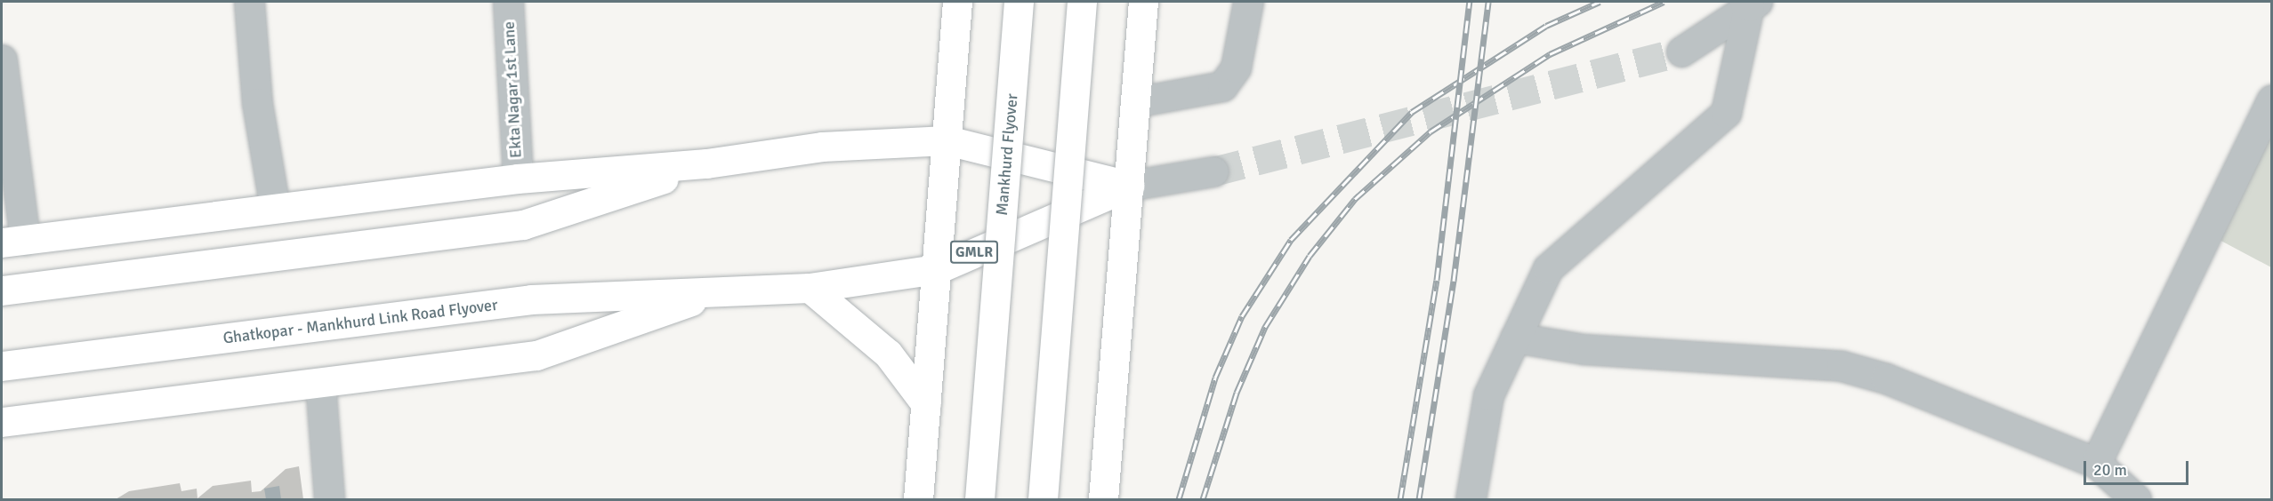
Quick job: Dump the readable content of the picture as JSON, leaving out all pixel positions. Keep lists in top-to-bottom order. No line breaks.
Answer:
{"streets":{"highway":["Mankhurd Flyover","GMLR","Ghatkopar - Mankhurd Link Road Flyover"],"street":["Ekta Nagar 1st Lane"]},"crossings":[["GMLR","Ghatkopar - Mankhurd Link Road Flyover"]],"scale_bar":"20 m"}
